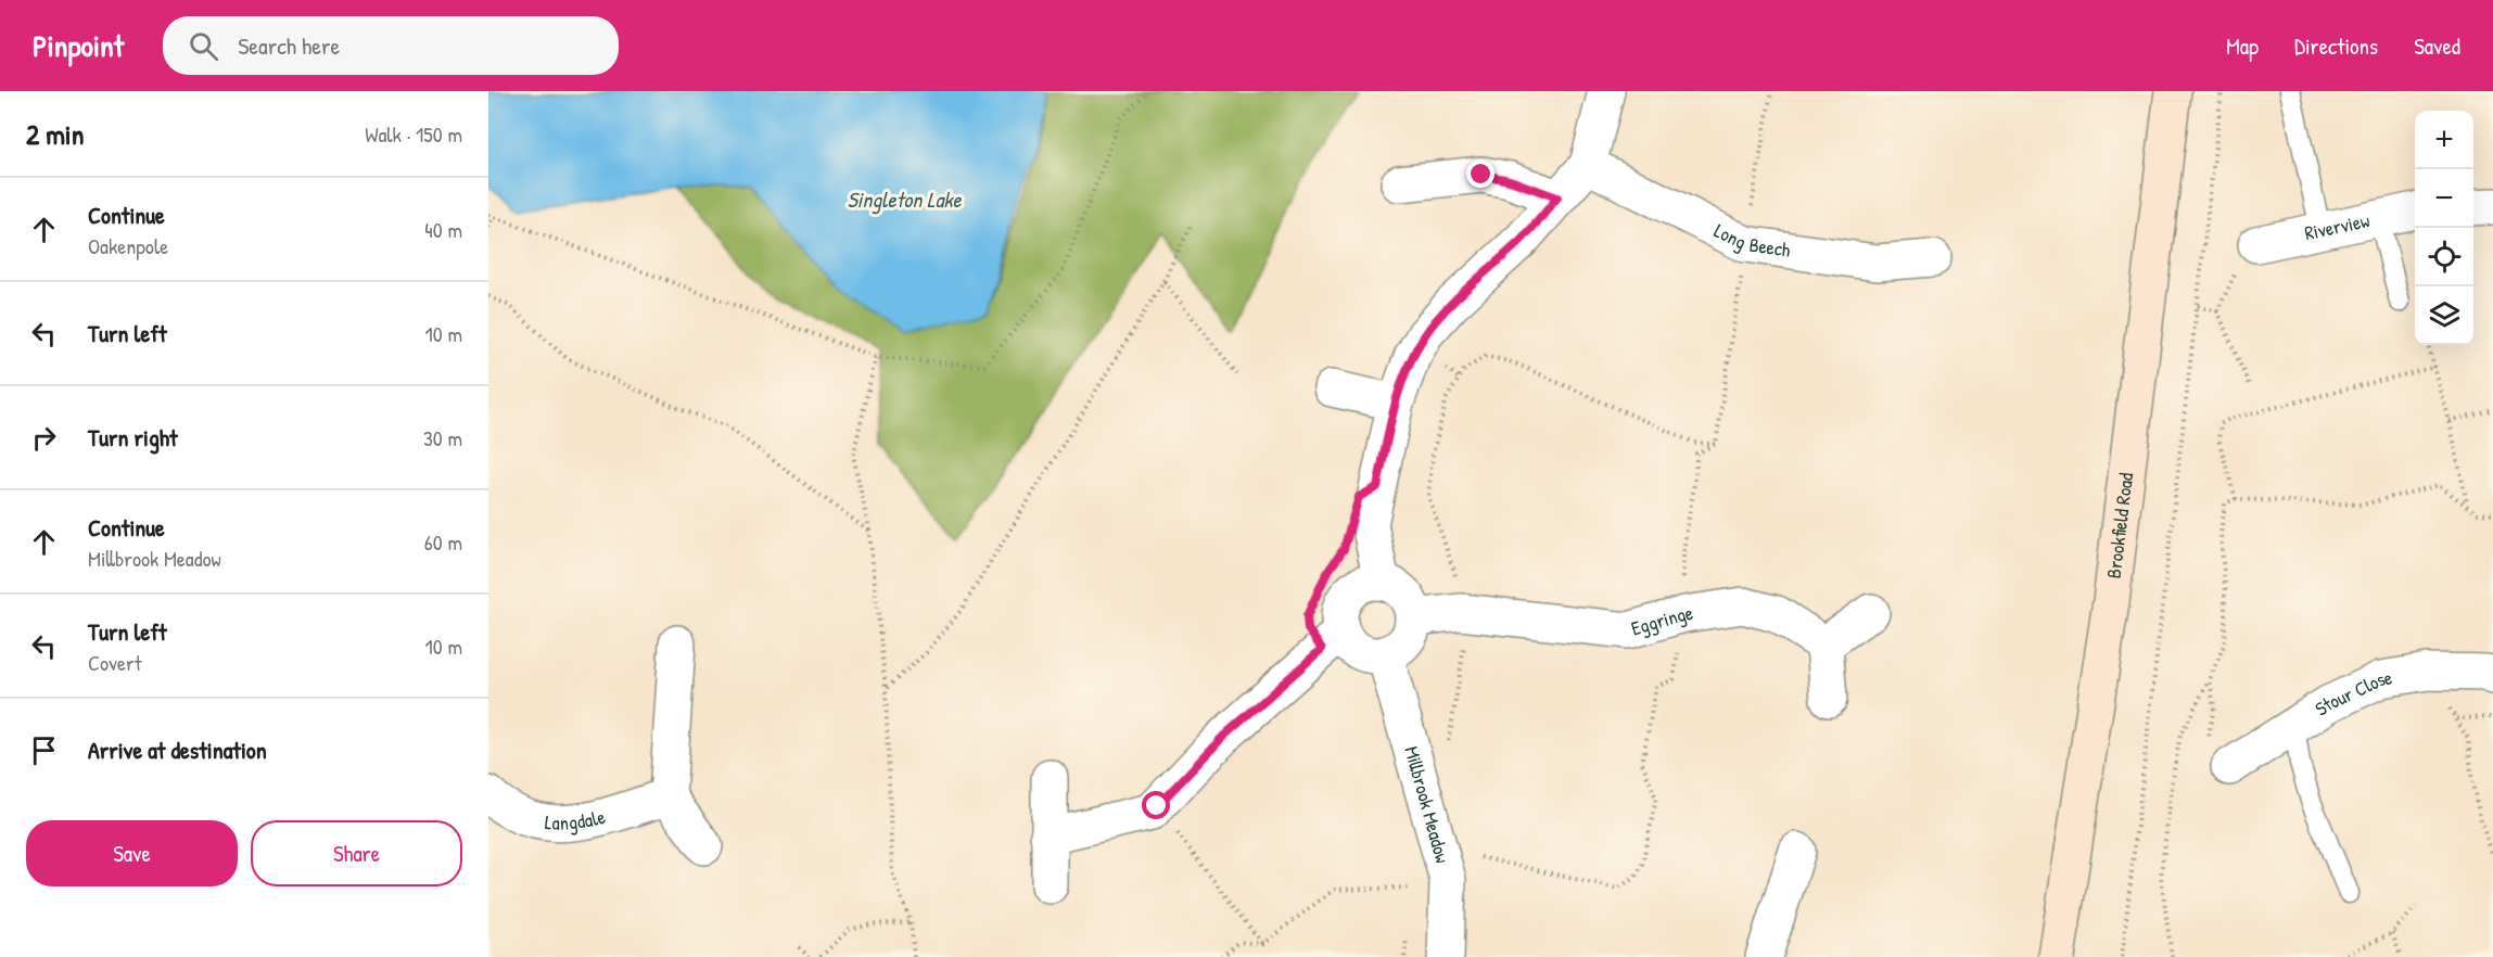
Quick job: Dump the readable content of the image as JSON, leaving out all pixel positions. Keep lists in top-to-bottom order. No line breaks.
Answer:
{"streets":{"main road":["Brookfield Road"],"street":["Riverview","Long Beech","Eggringe","Stour Close","Millbrook Meadow","Langdale"]},"crossings":[["Eggringe","Millbrook Meadow"]],"water":["Singleton Lake"],"page":{"header":"Pinpoint","search":"Search here","nav":["Map","Directions","Saved"],"heading":["2 min","Walk · 150 m"],"map_buttons":["+","−"],"list":[["Continue","Oakenpole","40 m"],["Turn left","10 m"],["Turn right","30 m"],["Continue","Millbrook Meadow","60 m"],["Turn left","Covert","10 m"],"Arrive at destination"],"buttons":["Save","Share"]}}
